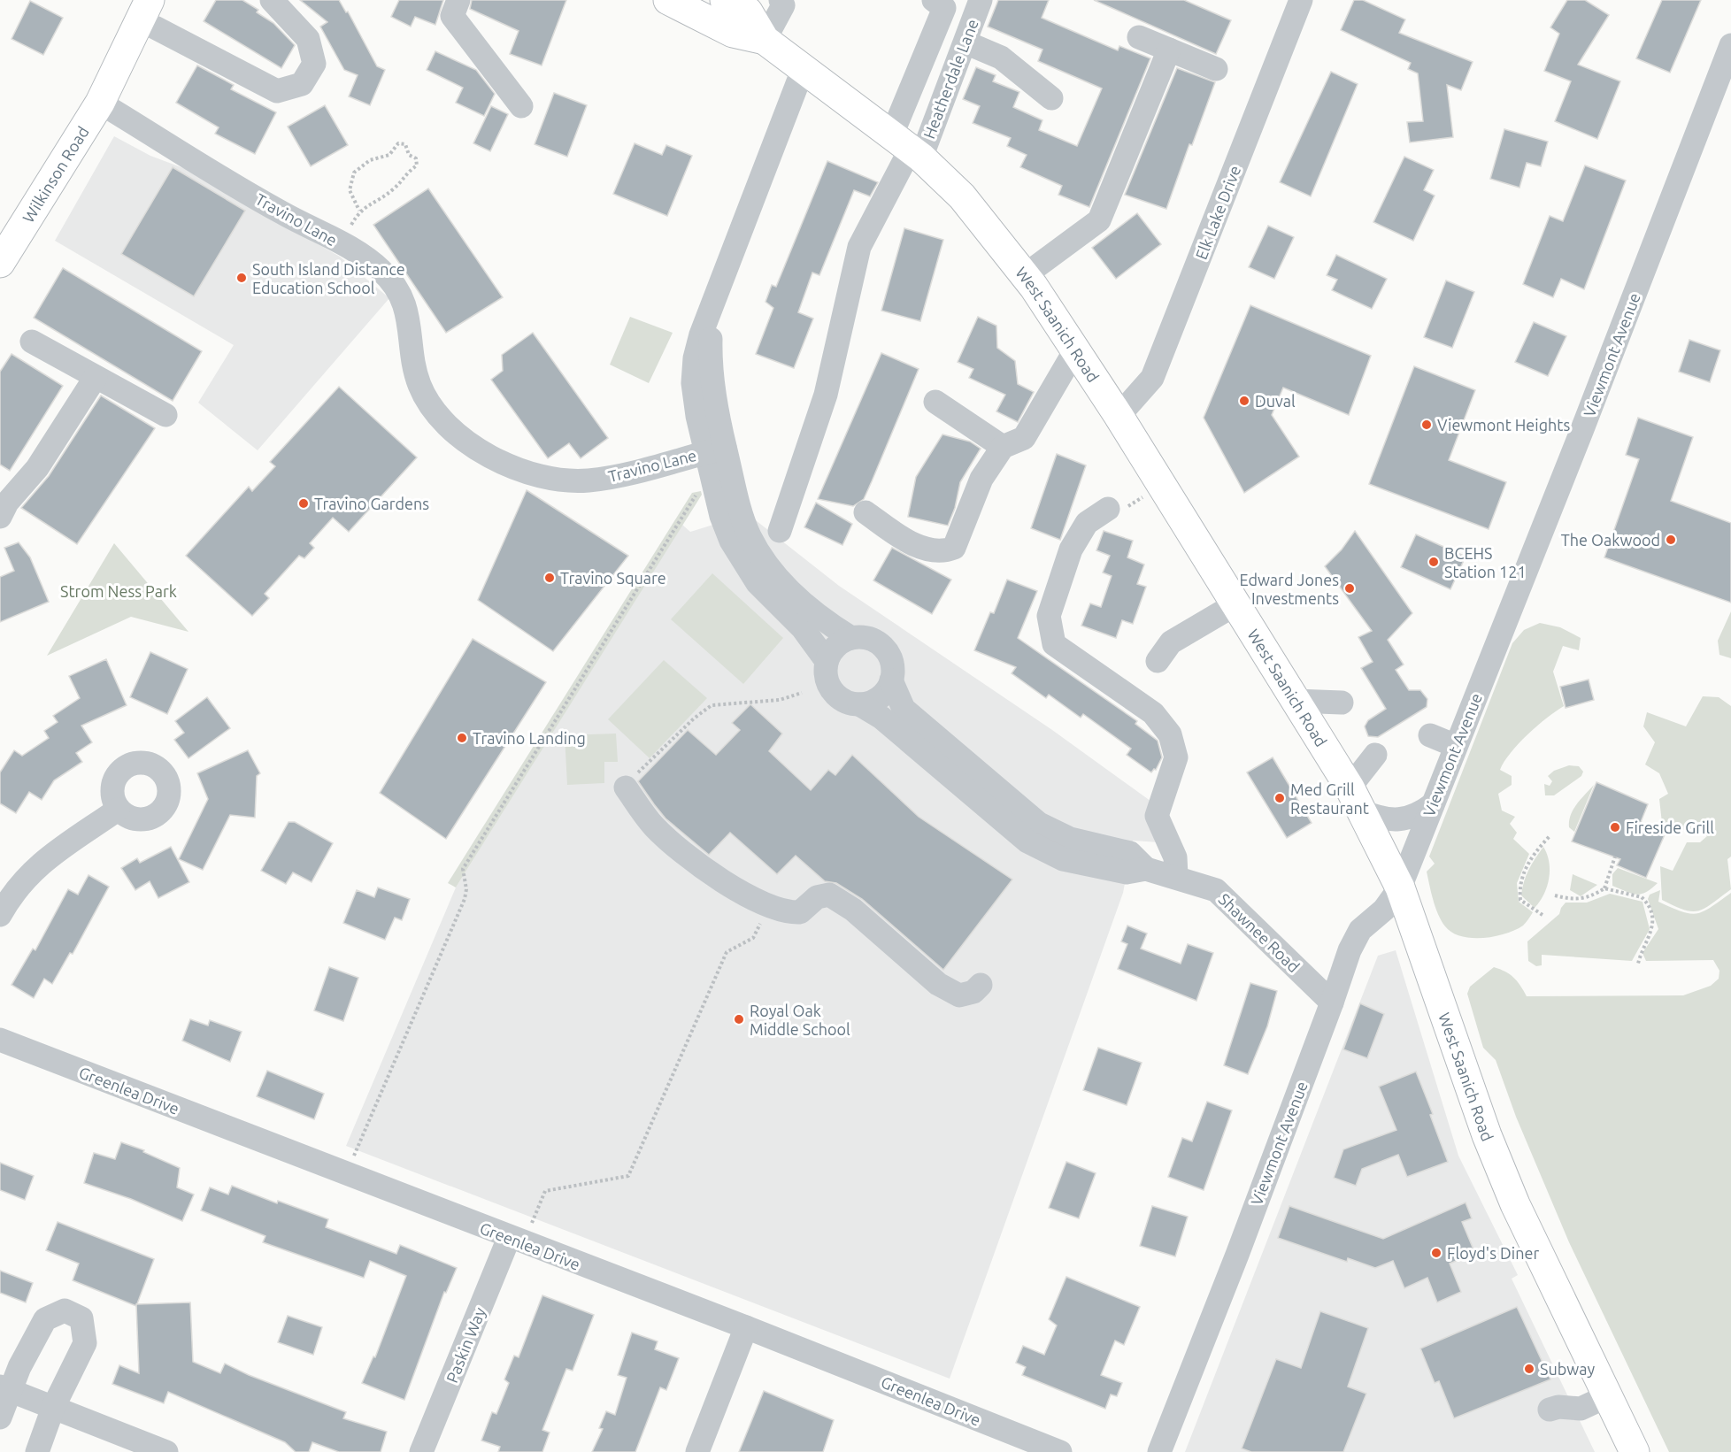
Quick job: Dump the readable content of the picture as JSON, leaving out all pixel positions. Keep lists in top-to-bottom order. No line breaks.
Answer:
{"streets":{"main road":["Wilkinson Road","West Saanich Road"],"street":["Heatherdale Lane","Elk Lake Drive","Travino Lane","Viewmont Avenue","Shawnee Road","Greenlea Drive","Paskin Way"]},"crossings":[["Heatherdale Lane","West Saanich Road"],["Wilkinson Road","Travino Lane"],["Elk Lake Drive","West Saanich Road"],["West Saanich Road","Viewmont Avenue"],["Viewmont Avenue","Shawnee Road"],["Greenlea Drive","Paskin Way"]],"parks":["Strom Ness Park"],"places":["South Island Distance Education School","Duval","Viewmont Heights","Travino Gardens","The Oakwood","BCEHS Station 121","Travino Square","Edward Jones Investments","Travino Landing","Med Grill Restaurant","Fireside Grill","Royal Oak Middle School","Floyd's Diner","Subway"]}
